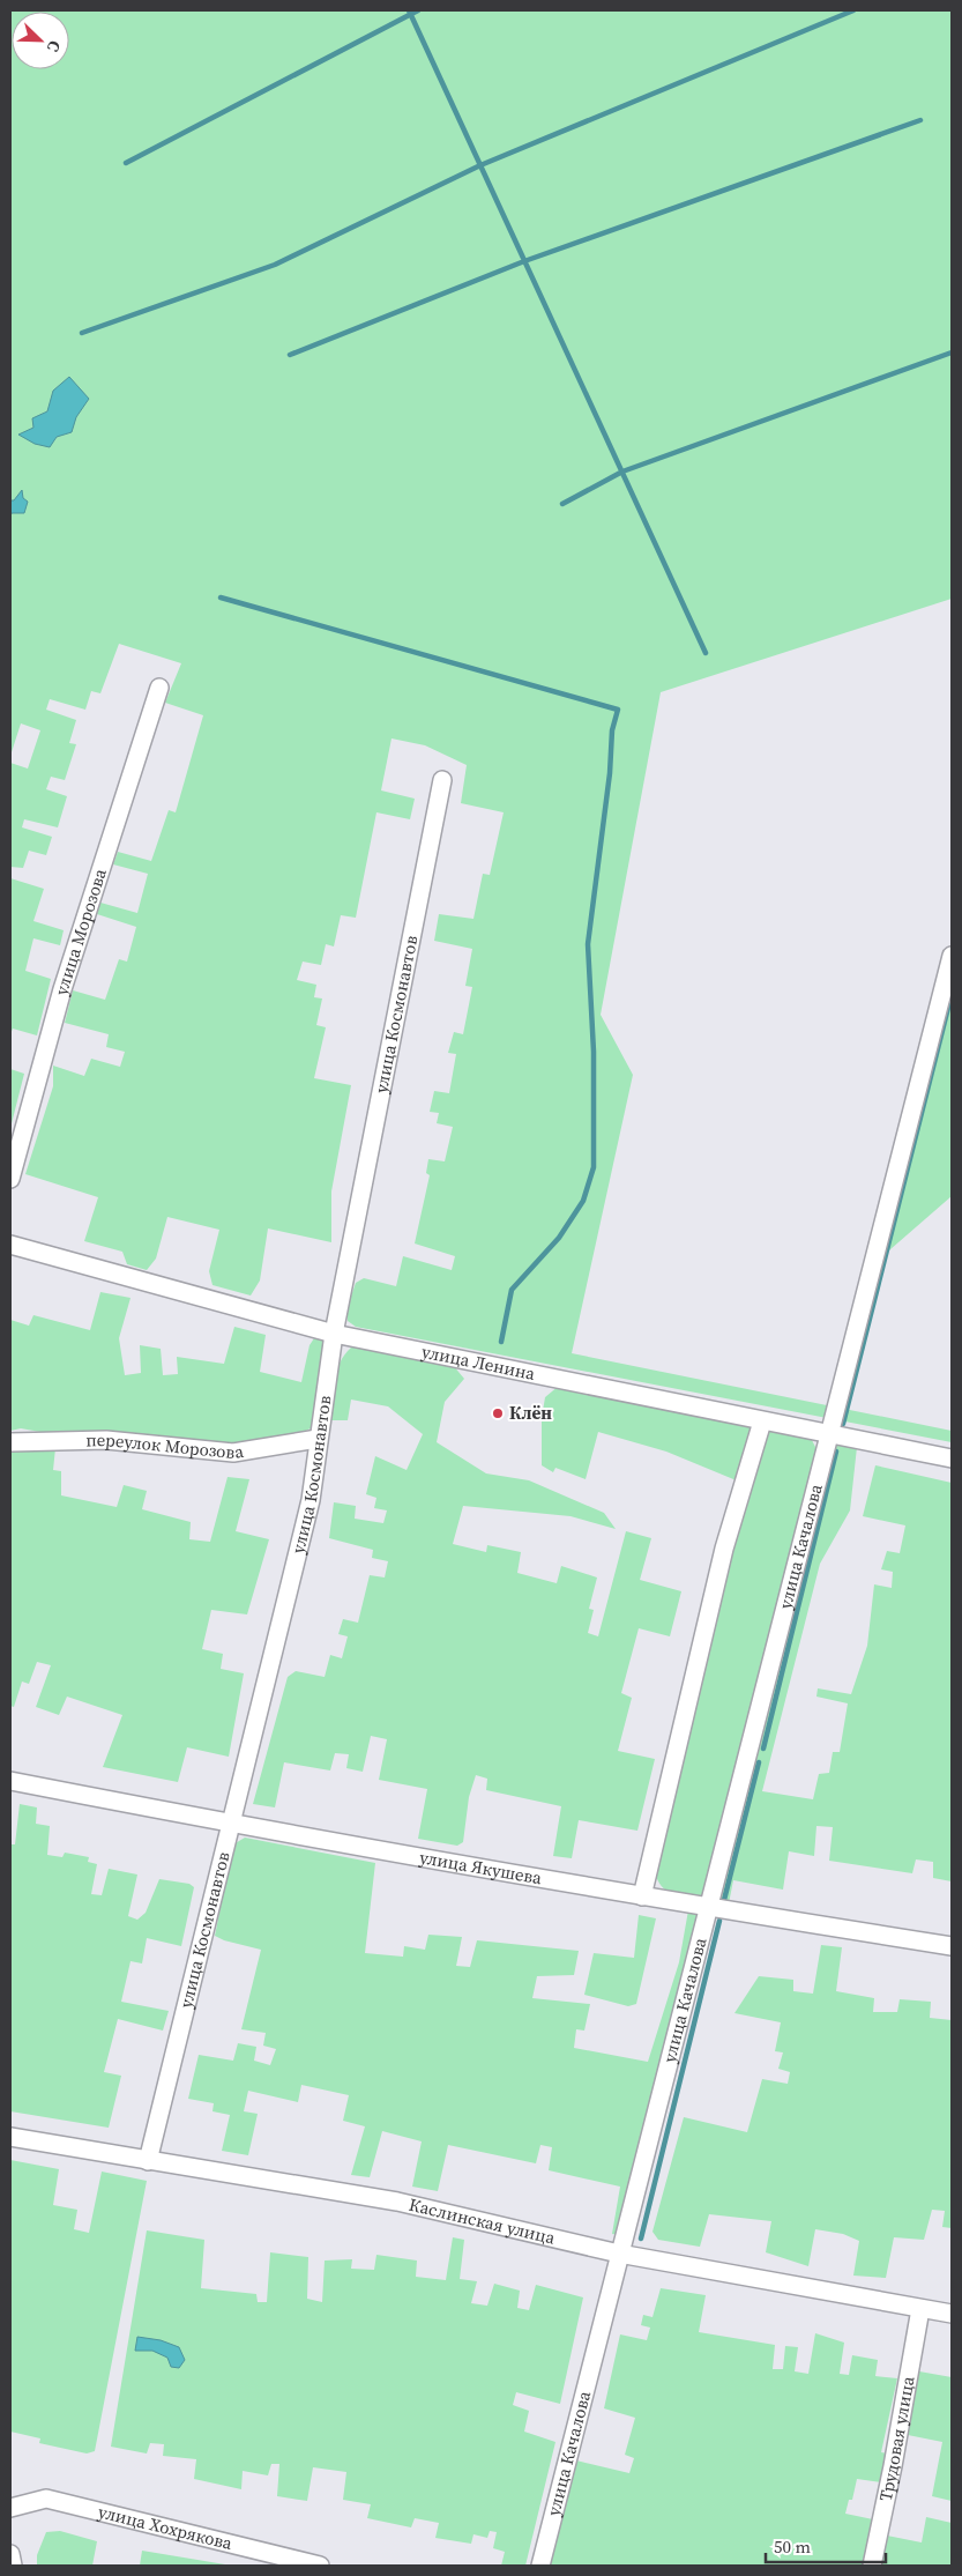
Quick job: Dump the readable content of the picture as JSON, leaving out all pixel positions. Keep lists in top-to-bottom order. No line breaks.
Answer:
{"streets":{"street":["улица Морозова","улица Космонавтов","улица Ленина","переулок Морозова","улица Качалова","улица Якушева","Каслинская улица","Трудовая улица","улица Хохрякова"]},"crossings":[["улица Космонавтов","улица Ленина"],["улица Космонавтов","переулок Морозова"],["улица Космонавтов","улица Якушева"],["улица Космонавтов","Каслинская улица"],["улица Ленина","улица Качалова"],["улица Качалова","улица Якушева"],["улица Качалова","Каслинская улица"],["Каслинская улица","Трудовая улица"]],"places":["Клён"],"scale_bar":"50 m","north":"bottom right"}
